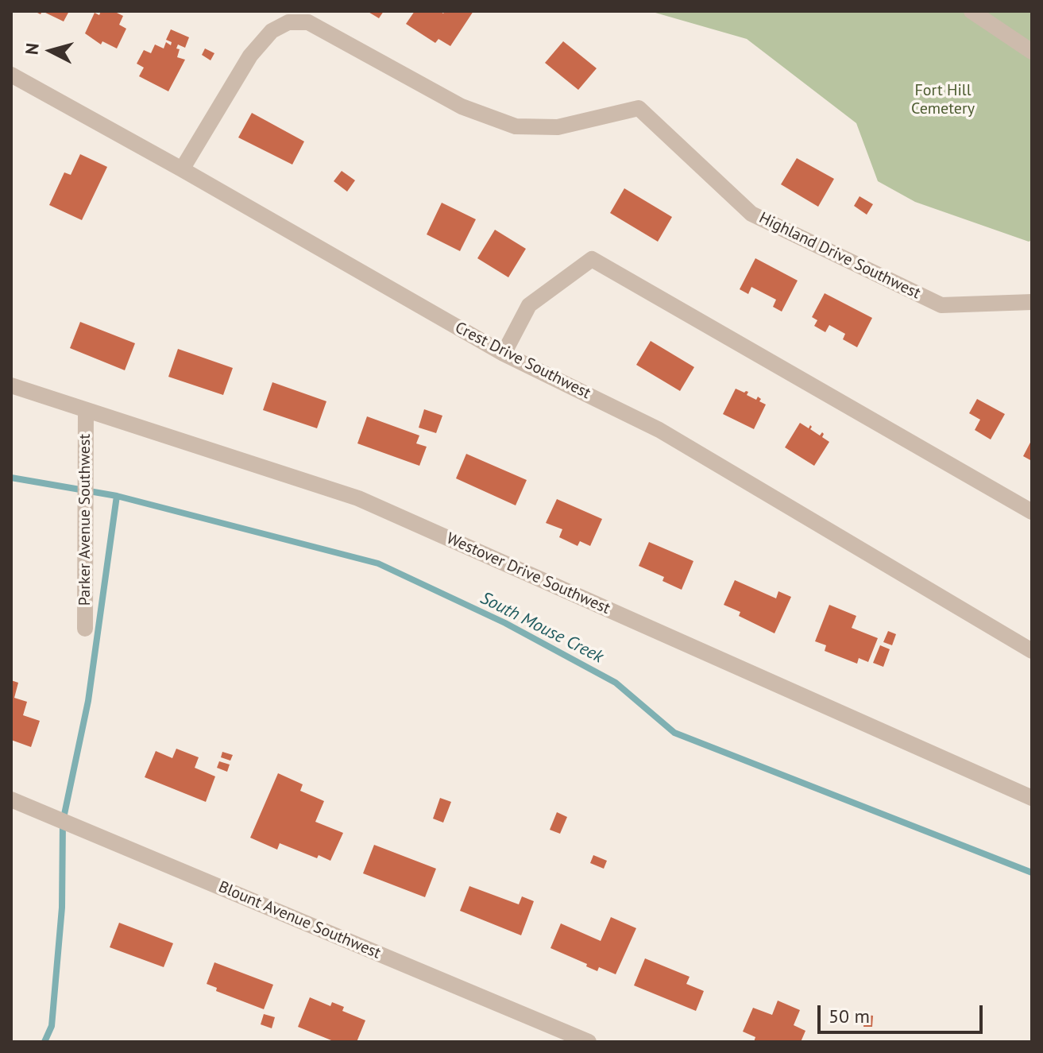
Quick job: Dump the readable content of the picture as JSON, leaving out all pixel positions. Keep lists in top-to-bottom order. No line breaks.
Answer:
{"streets":{"street":["Highland Drive Southwest","Crest Drive Southwest","Parker Avenue Southwest","Westover Drive Southwest","Blount Avenue Southwest"]},"crossings":[["Highland Drive Southwest","Crest Drive Southwest"],["Parker Avenue Southwest","Westover Drive Southwest"]],"water":["South Mouse Creek"],"parks":["Fort Hill Cemetery"],"scale_bar":"50 m","north":"left"}
